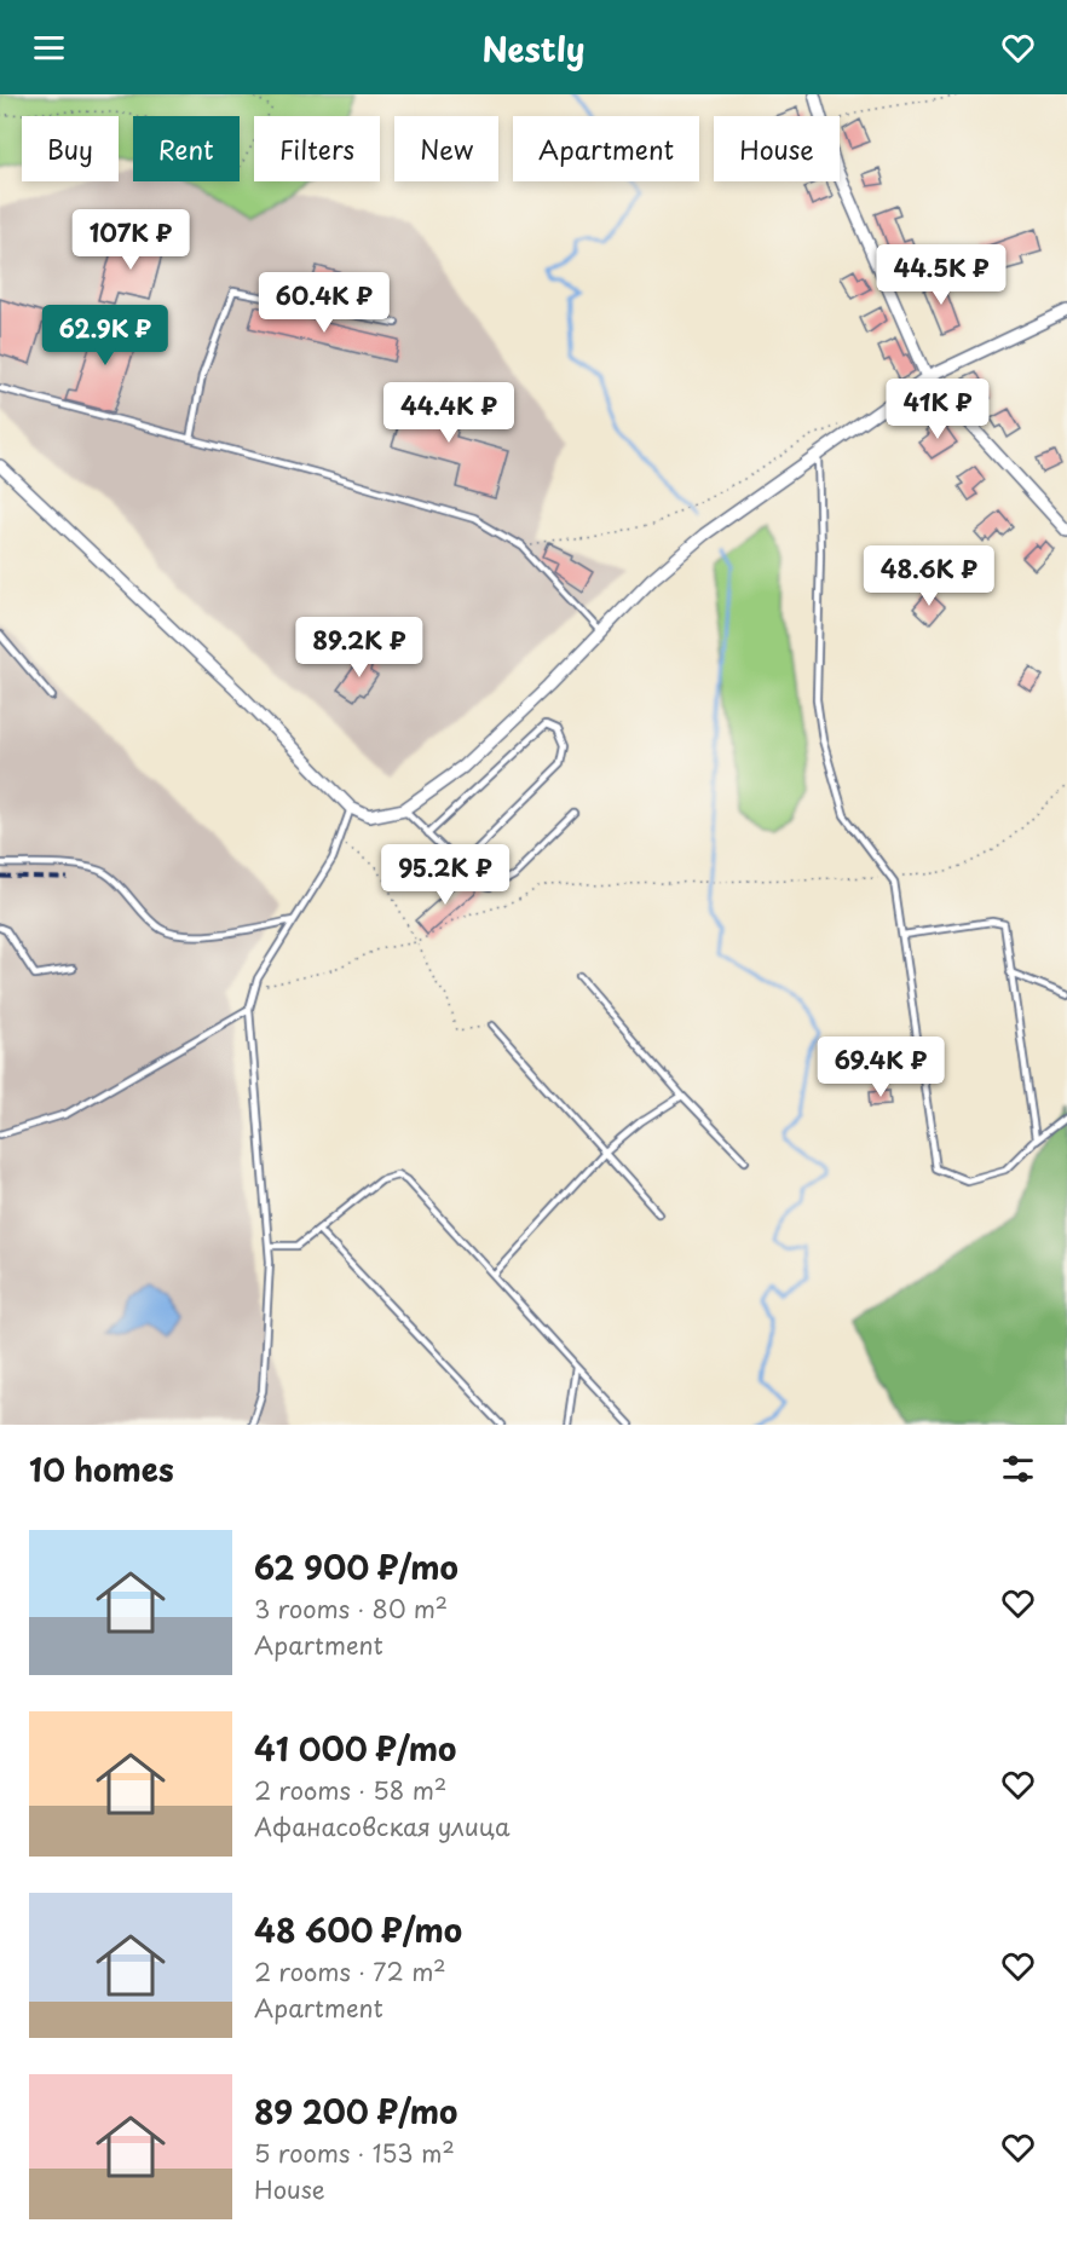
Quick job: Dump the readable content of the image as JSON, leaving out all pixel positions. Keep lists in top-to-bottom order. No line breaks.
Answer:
{"page":{"header":"Nestly","chip":["Buy","Rent","Filters","New","Apartment","House"],"price":["107K ₽","44.5K ₽","60.4K ₽","62.9K ₽","41K ₽","44.4K ₽","48.6K ₽","89.2K ₽","95.2K ₽","69.4K ₽"],"heading":"10 homes","list":[{"name":"62 900 ₽/mo","note":"3 rooms · 80 m² · Apartment"},{"name":"41 000 ₽/mo","note":"2 rooms · 58 m² · Афанасовская улица"},{"name":"48 600 ₽/mo","note":"2 rooms · 72 m² · Apartment"},{"name":"89 200 ₽/mo","note":"5 rooms · 153 m² · House"}]}}
